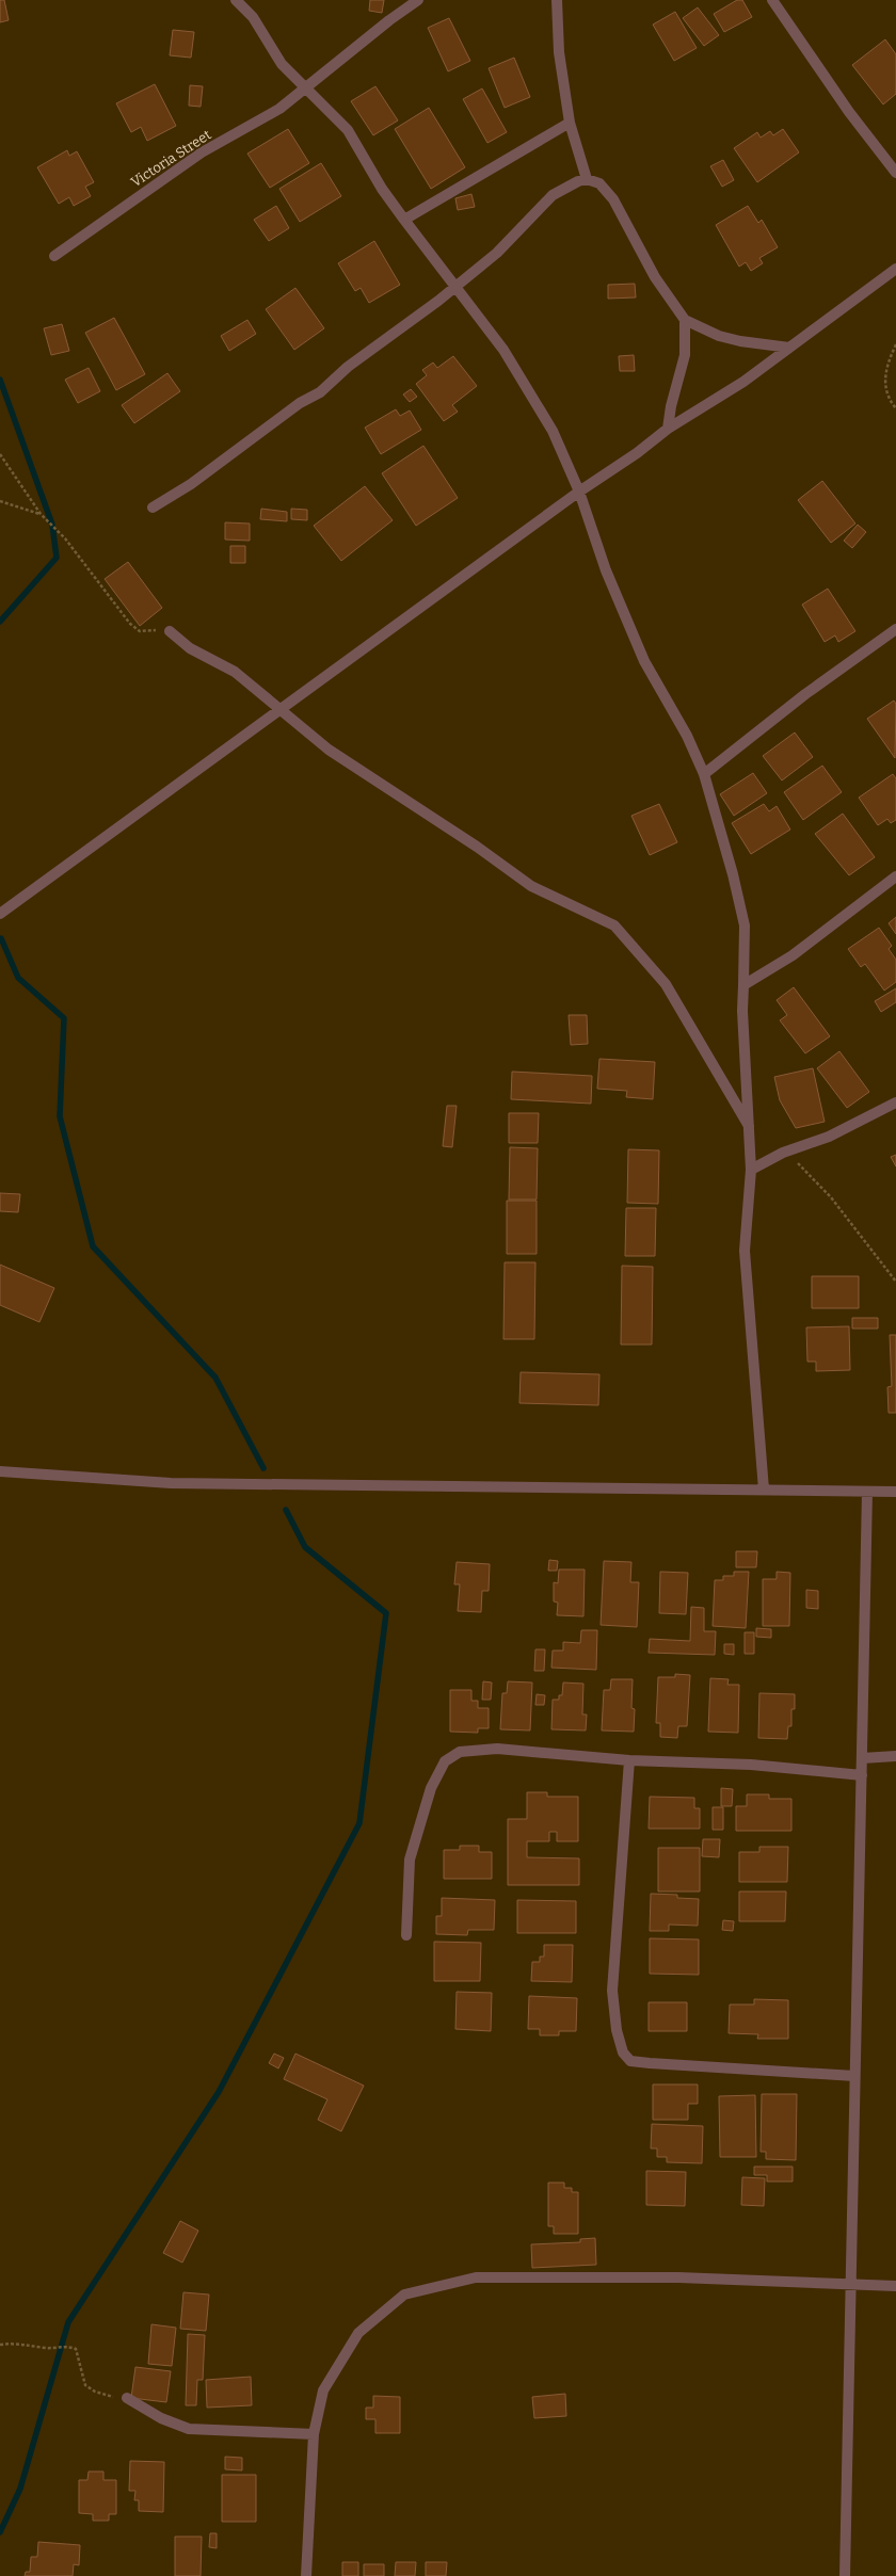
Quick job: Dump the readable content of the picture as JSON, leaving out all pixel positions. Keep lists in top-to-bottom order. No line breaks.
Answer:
{"streets":{"street":["Victoria Street"]}}
